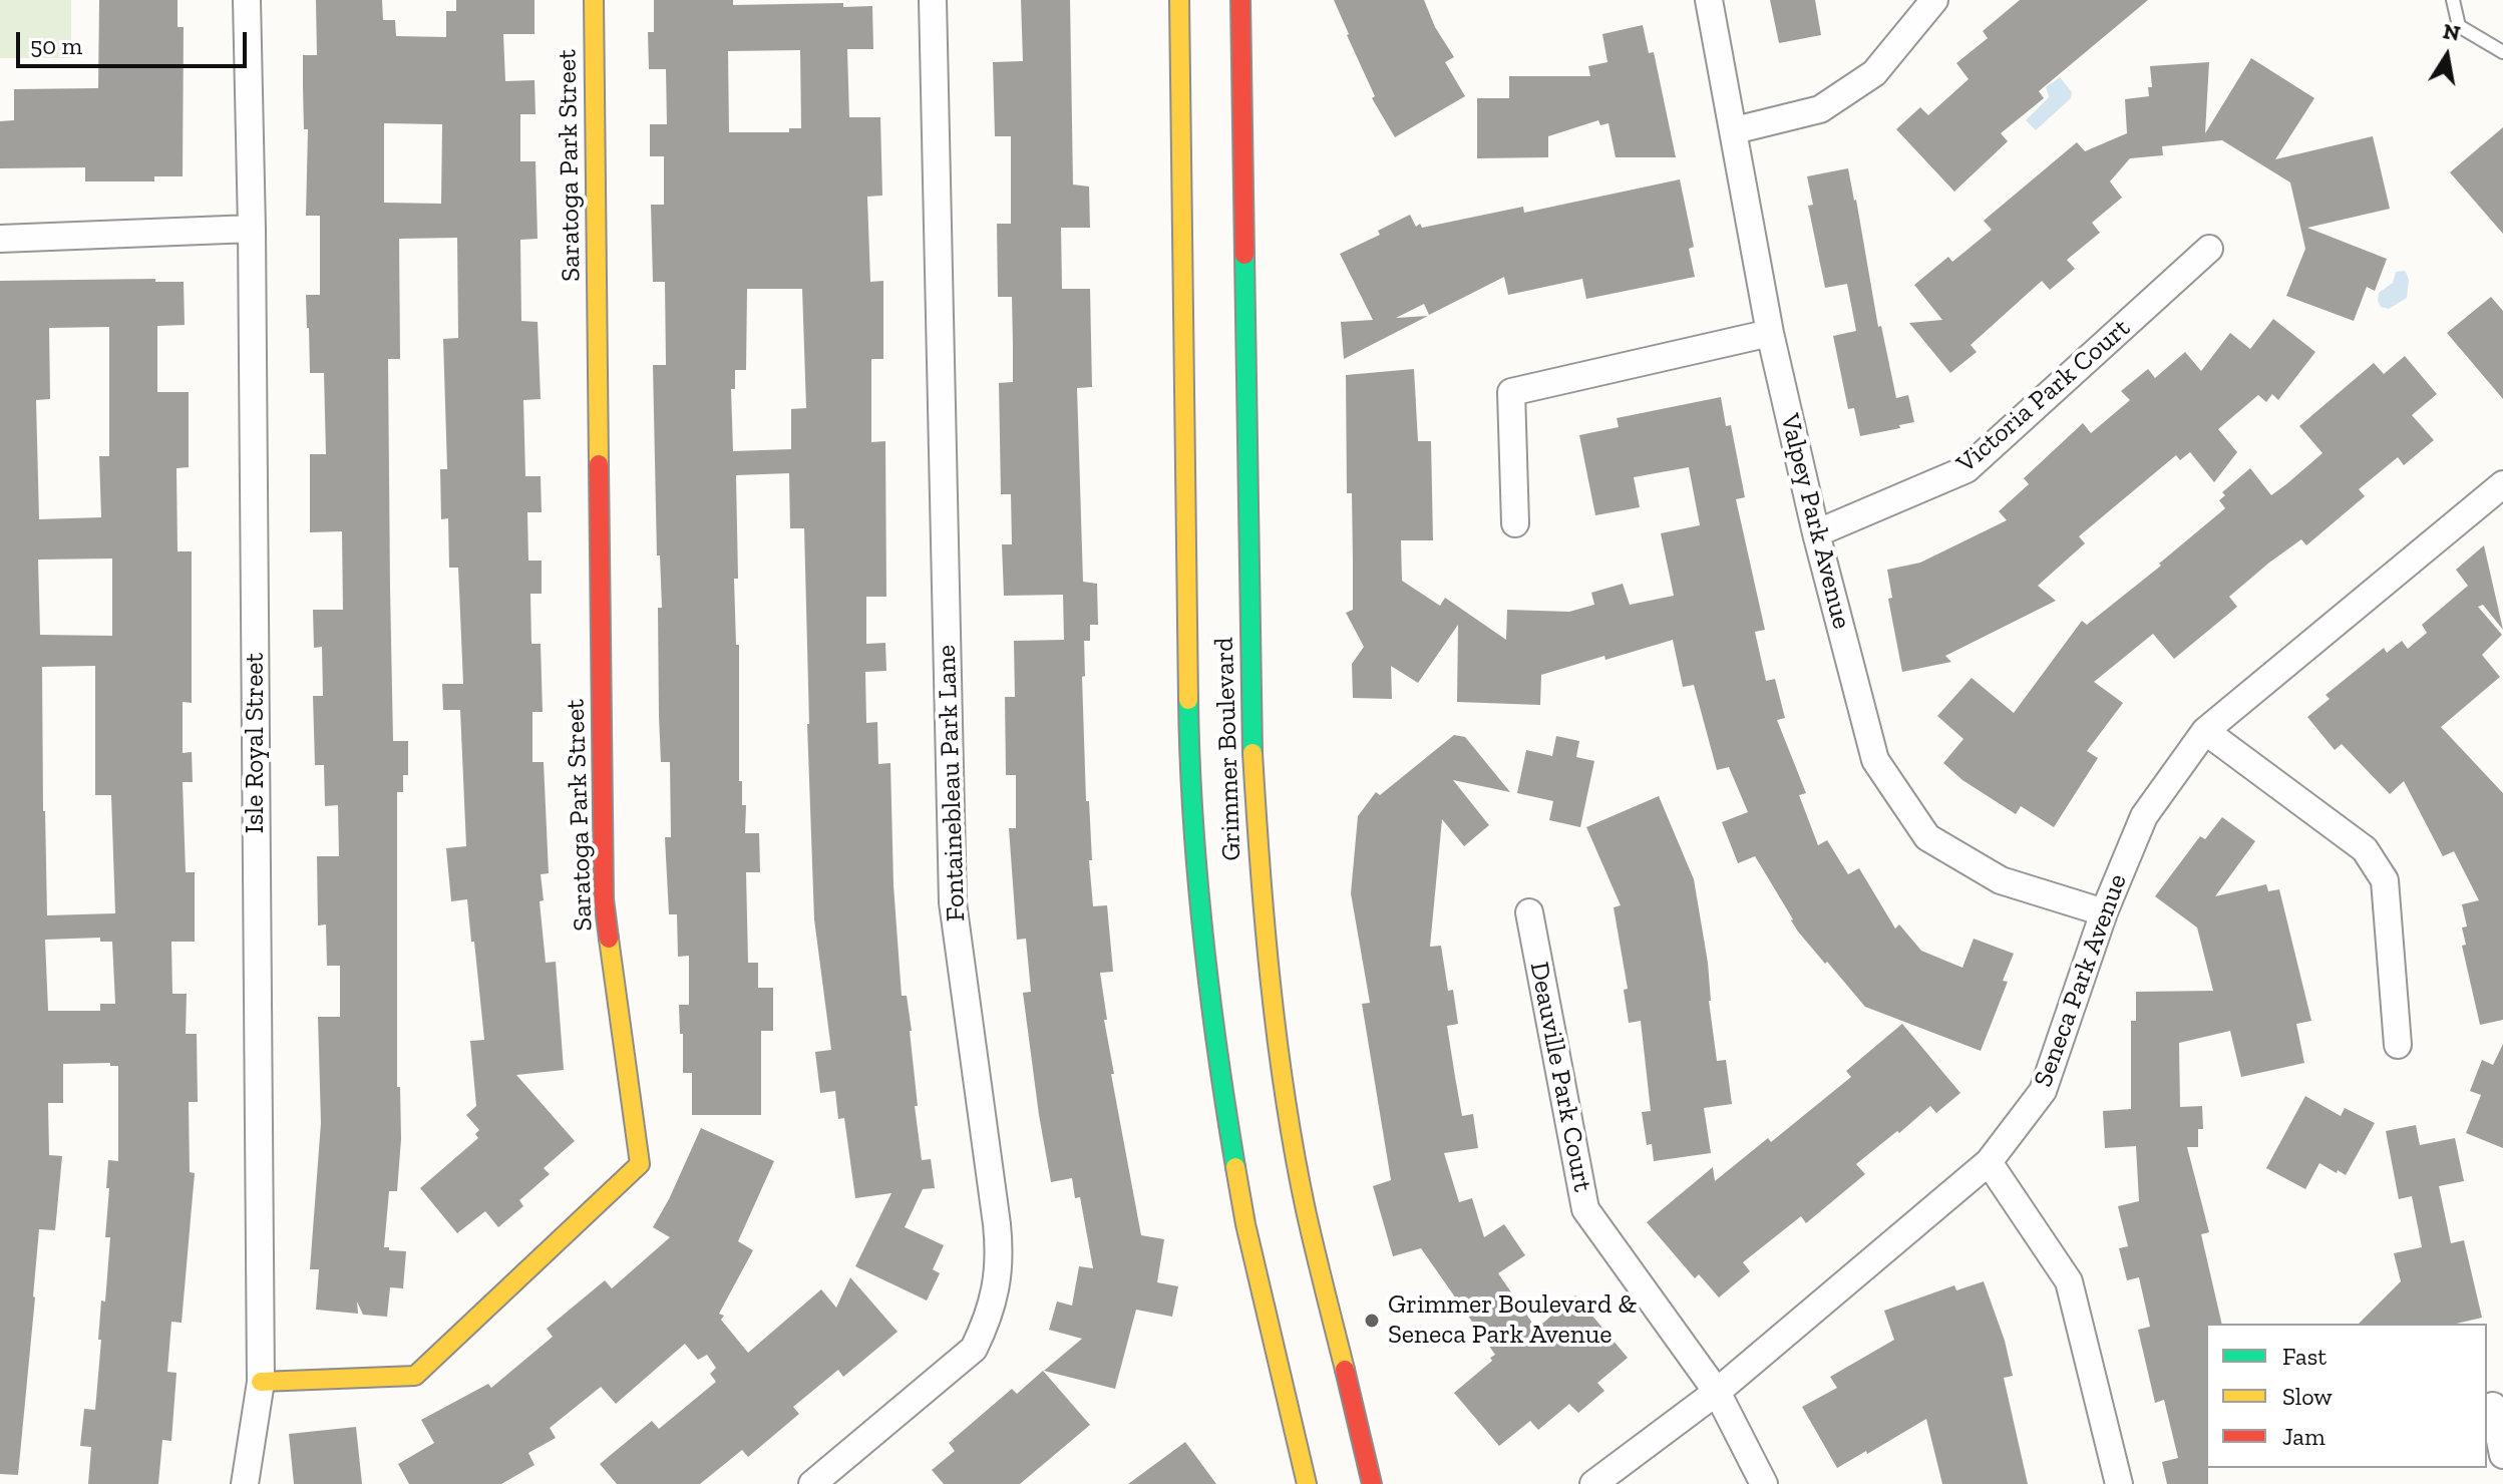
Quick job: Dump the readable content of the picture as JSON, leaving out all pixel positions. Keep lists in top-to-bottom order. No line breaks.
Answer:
{"streets":{"main road":["Saratoga Park Street","Grimmer Boulevard"],"street":["Victoria Park Court","Valpey Park Avenue","Isle Royal Street","Fontainebleau Park Lane","Seneca Park Avenue","Deauville Park Court"]},"crossings":[["Saratoga Park Street","Isle Royal Street"],["Victoria Park Court","Valpey Park Avenue"],["Valpey Park Avenue","Seneca Park Avenue"],["Seneca Park Avenue","Deauville Park Court"]],"places":["Grimmer Boulevard & Seneca Park Avenue"],"legend":["Fast","Slow","Jam"],"scale_bar":"50 m","north":"top"}
